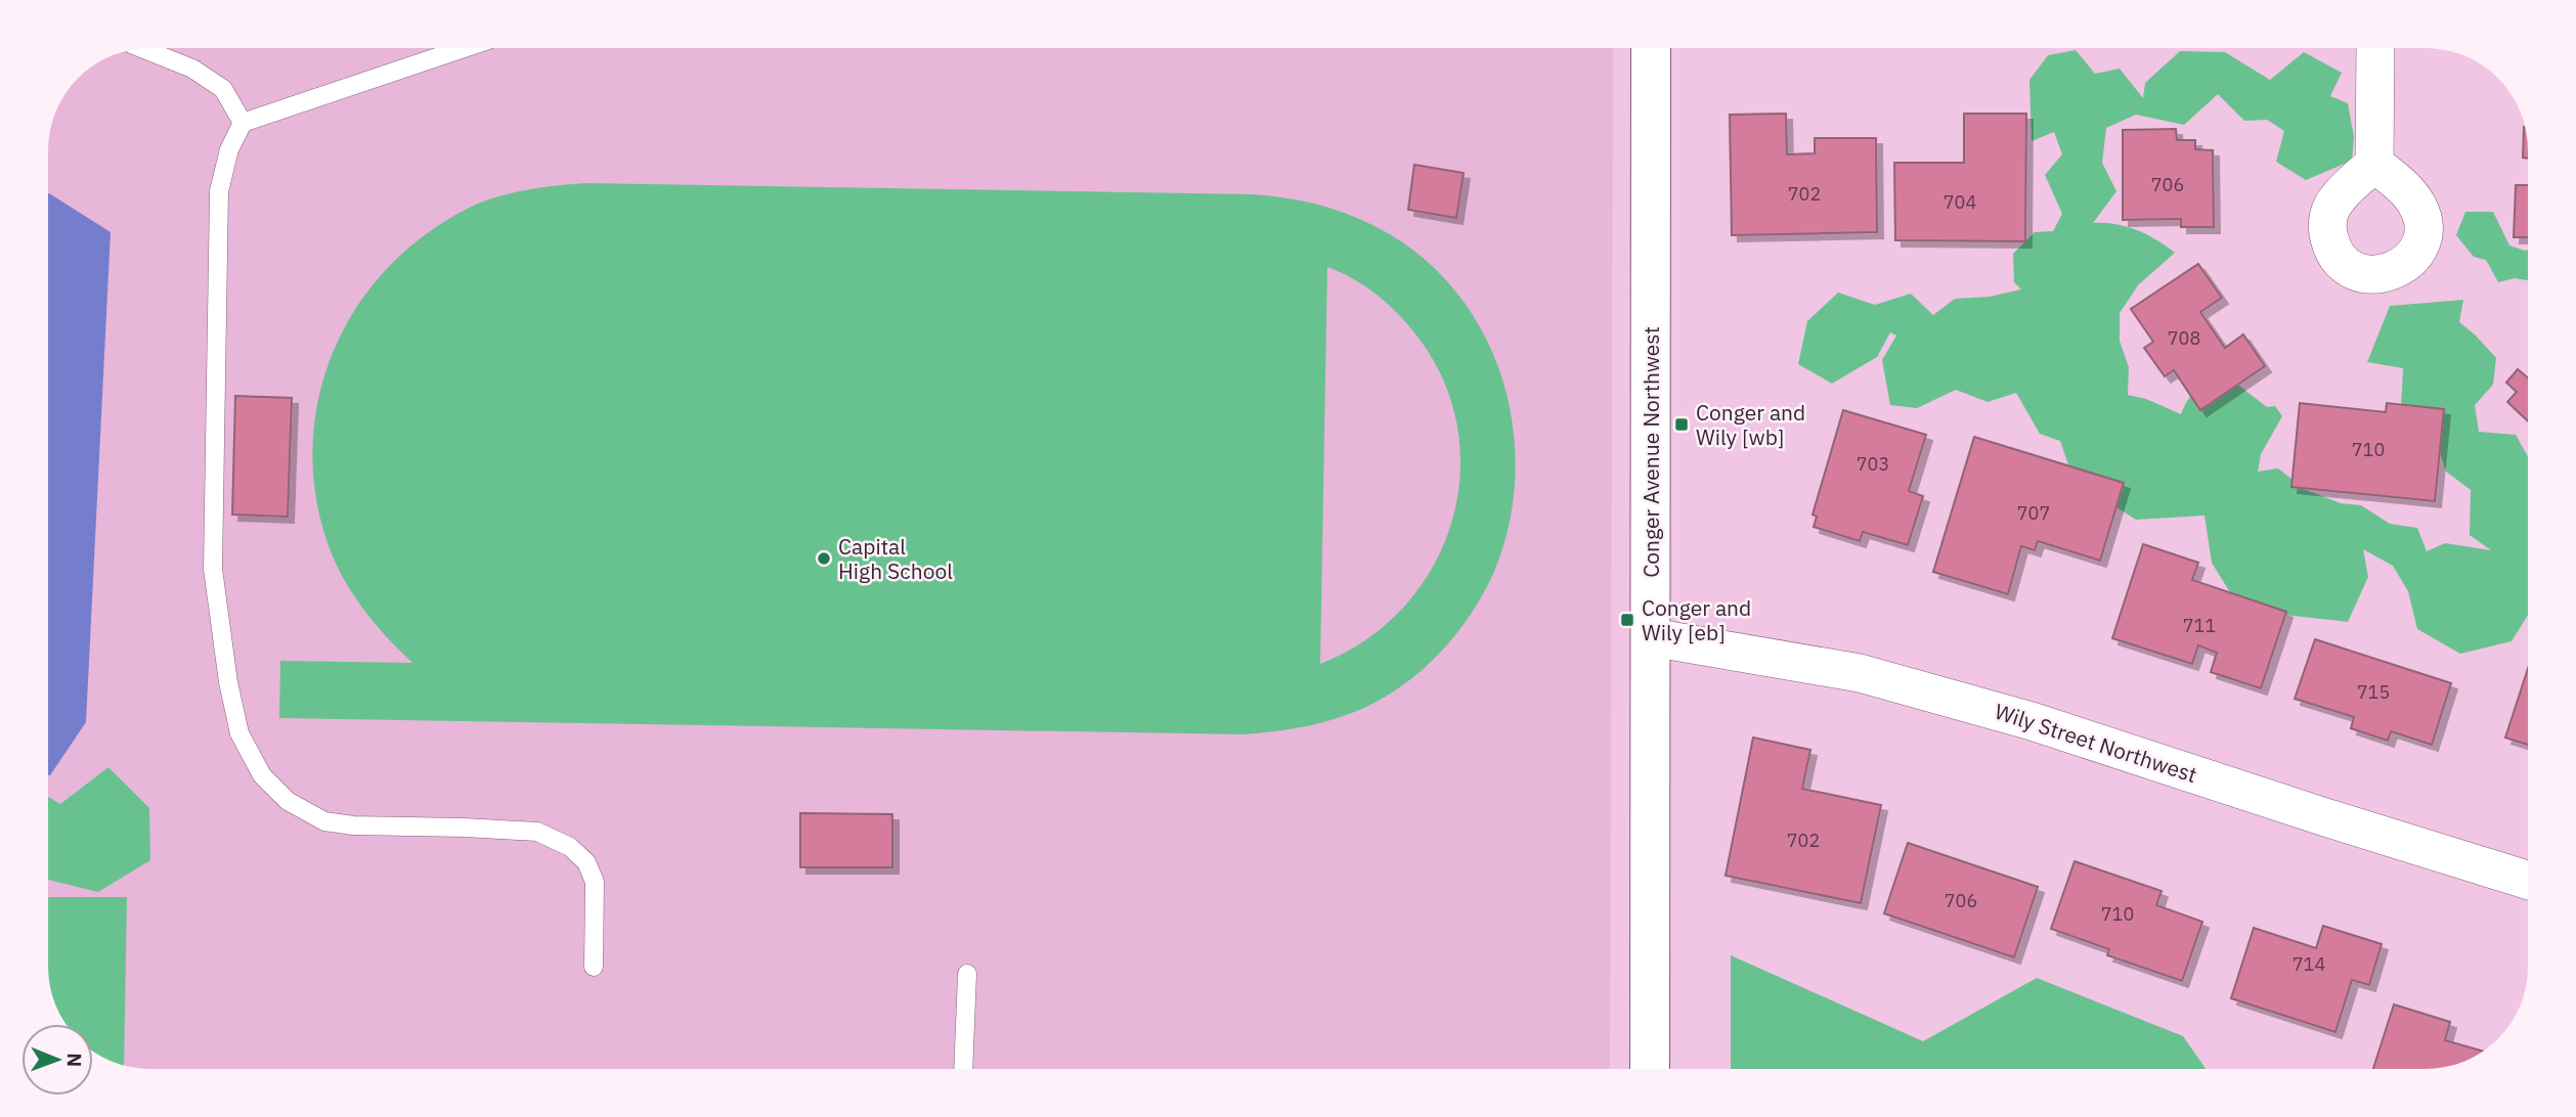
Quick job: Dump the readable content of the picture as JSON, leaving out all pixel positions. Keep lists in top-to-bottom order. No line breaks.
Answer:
{"streets":{"street":["Conger Avenue Northwest","Wily Street Northwest"]},"crossings":[["Conger Avenue Northwest","Wily Street Northwest"]],"places":{"transit":["Conger and Wily [wb]","Conger and Wily [eb]"],"other":["Capital High School"]},"house_numbers":["706","702","704","708","710","703","707","711","715","702","706","710","714"],"north":"right"}
